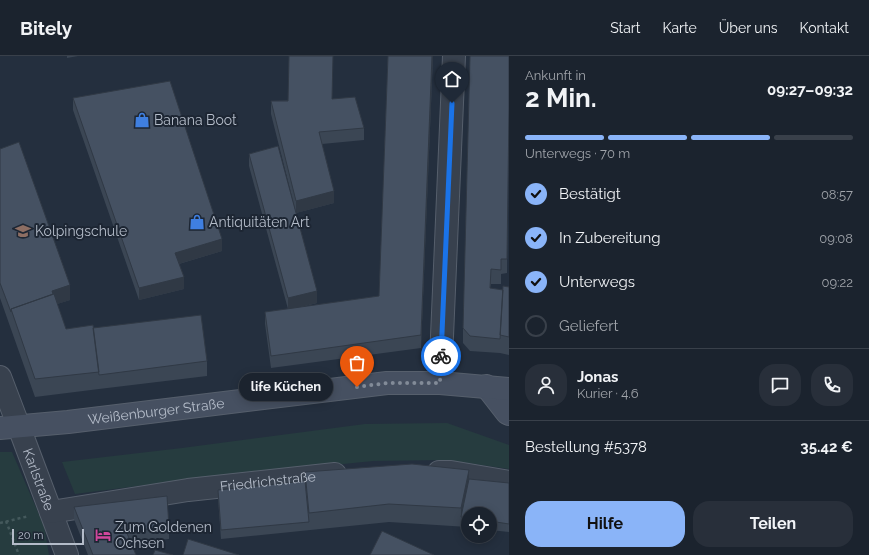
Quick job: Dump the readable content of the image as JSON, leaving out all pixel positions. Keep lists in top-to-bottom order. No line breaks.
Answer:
{"streets":{"main road":["Weißenburger Straße"],"street":["Karlstraße","Friedrichstraße"]},"crossings":[["Weißenburger Straße","Karlstraße"],["Karlstraße","Friedrichstraße"]],"places":{"shop":["Banana Boot","Antiquitäten Art"],"school or university":["Kolpingschule"],"other":["life Küchen"],"hotel":["Zum Goldenen Ochsen"]},"scale_bar":"20 m","page":{"header":"Bitely","nav":["Start","Karte","Über uns","Kontakt"],"heading":["2 Min.","Ankunft in","09:27–09:32"],"panel":["Jonas","Kurier · 4.6","Bestellung #5378","35.42 €"],"bar":"Unterwegs · 70 m","list":[["Bestätigt","08:57"],["In Zubereitung","09:08"],["Unterwegs","09:22"],"Geliefert"],"bubble":"life Küchen","buttons":["Hilfe","Teilen"],"scale":"20 m"}}
